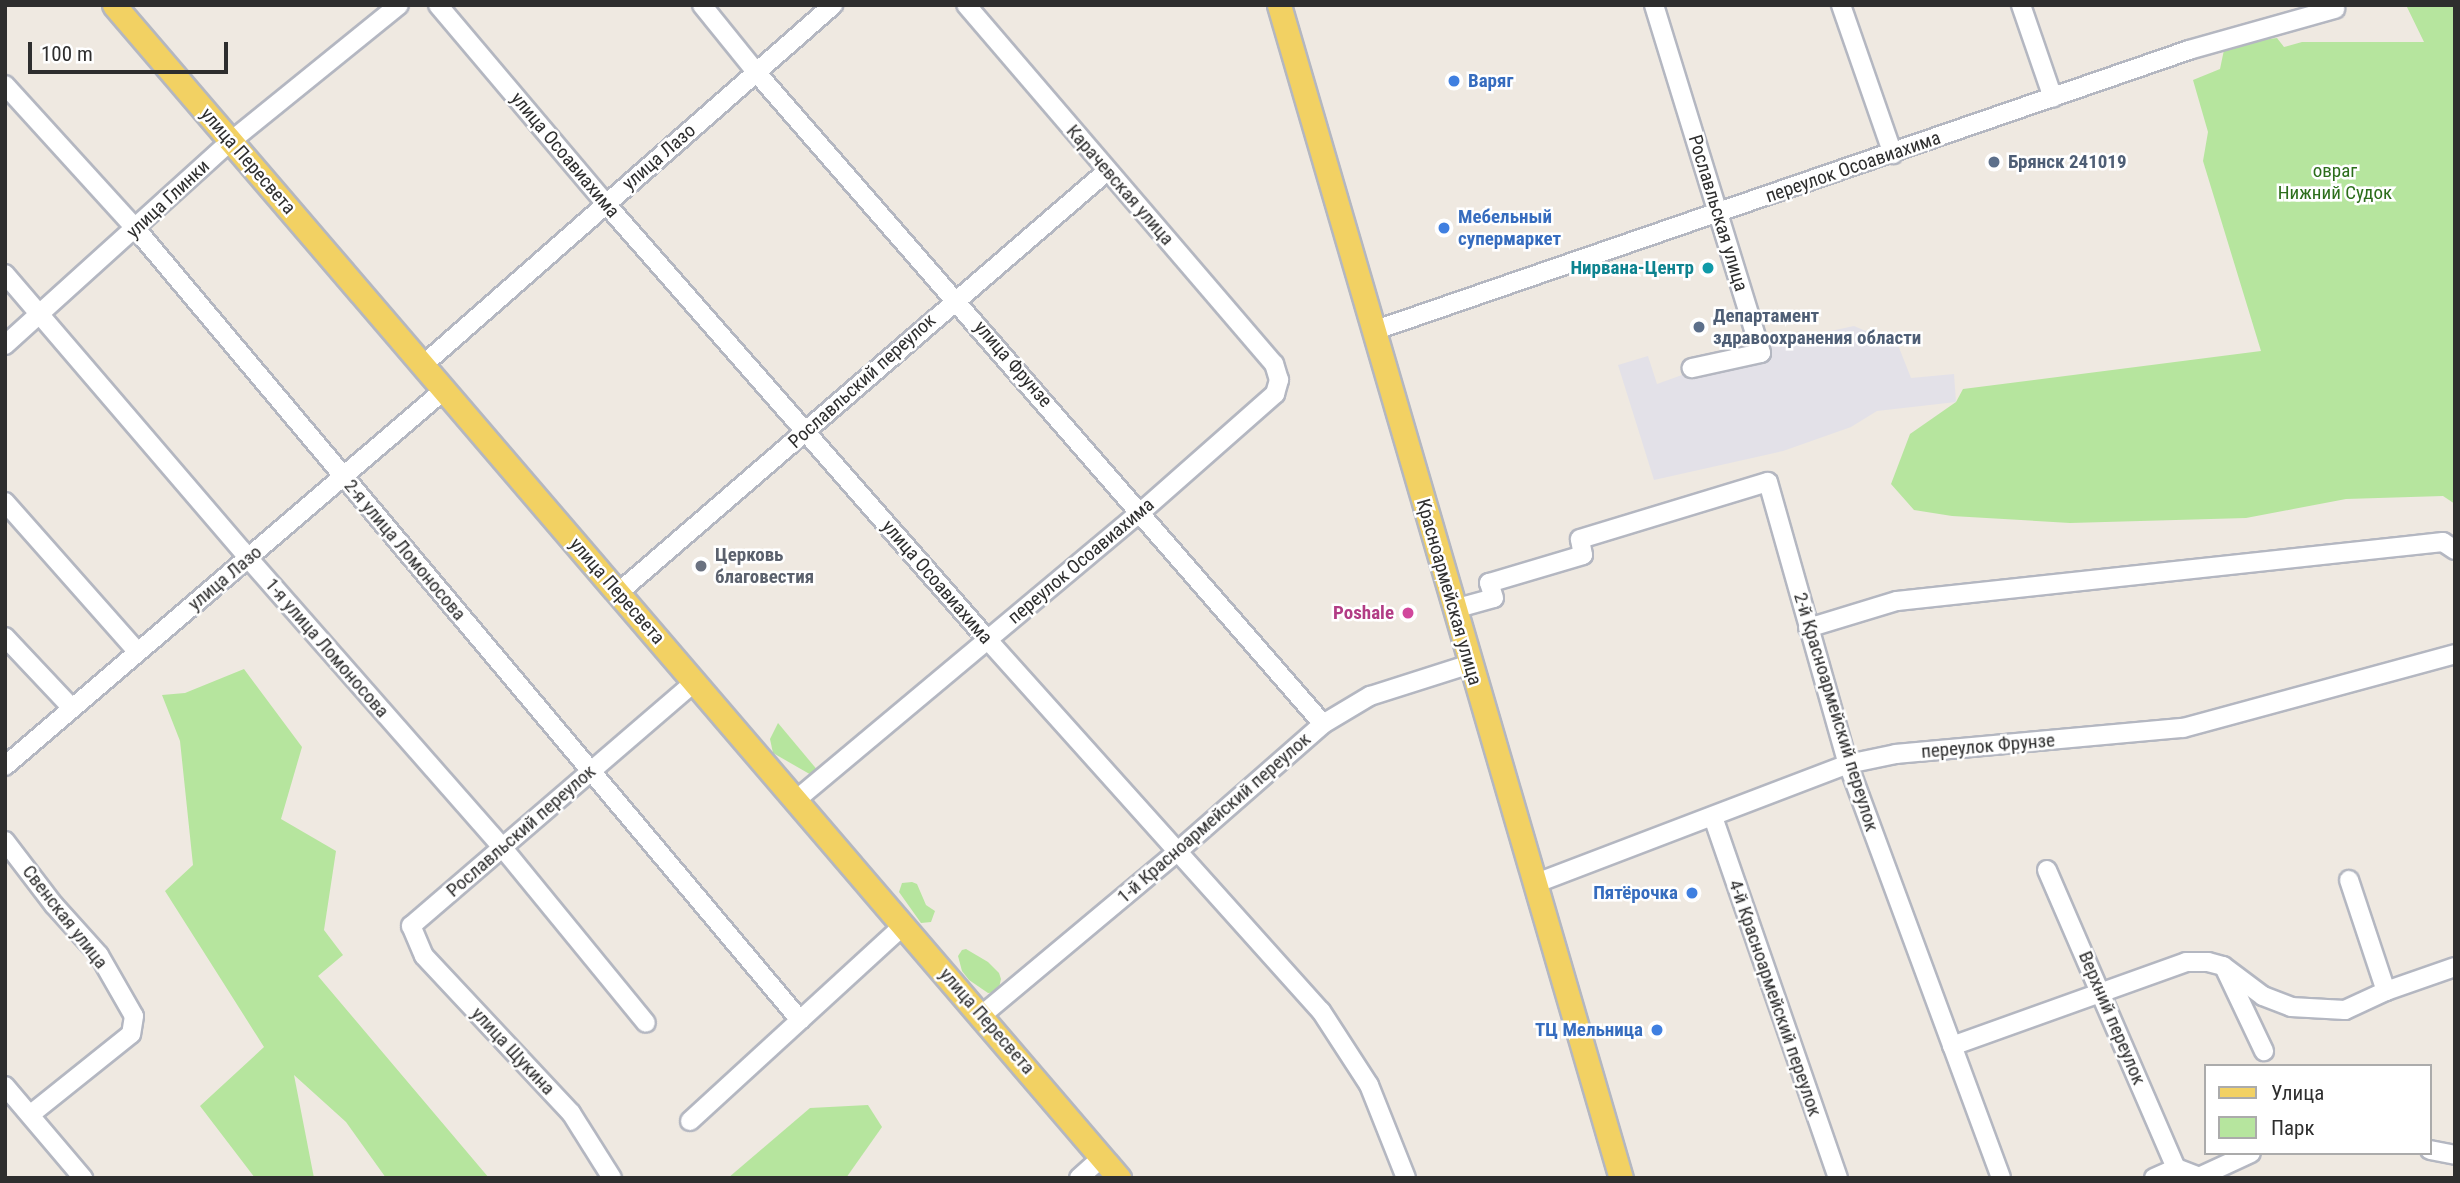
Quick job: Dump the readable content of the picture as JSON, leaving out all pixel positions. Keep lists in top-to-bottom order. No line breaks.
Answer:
{"streets":{"main road":["улица Пересвета","Красноармейская улица"],"street":["улица Осоавиахима","улица Лазо","переулок Осоавиахима","Карачевская улица","улица Глинки","Рославльская улица","улица Фрунзе","Рославльский переулок","2-я улица Ломоносова","1-я улица Ломоносова","2-й Красноармейский переулок","переулок Фрунзе","1-й Красноармейский переулок","Свенская улица","4-й Красноармейский переулок","Верхний переулок","улица Щукина"]},"crossings":[["улица Осоавиахима","улица Лазо"],["улица Осоавиахима","переулок Осоавиахима"],["улица Осоавиахима","Рославльский переулок"],["улица Осоавиахима","1-й Красноармейский переулок"],["улица Лазо","улица Пересвета"],["улица Лазо","улица Фрунзе"],["улица Лазо","2-я улица Ломоносова"],["улица Лазо","1-я улица Ломоносова"],["улица Пересвета","переулок Осоавиахима"],["улица Пересвета","улица Глинки"],["улица Пересвета","Рославльский переулок"],["улица Пересвета","1-й Красноармейский переулок"],["переулок Осоавиахима","Карачевская улица"],["переулок Осоавиахима","Рославльская улица"],["переулок Осоавиахима","улица Фрунзе"],["переулок Осоавиахима","Красноармейская улица"],["Карачевская улица","Рославльский переулок"],["улица Глинки","2-я улица Ломоносова"],["улица Глинки","1-я улица Ломоносова"],["улица Фрунзе","Рославльский переулок"],["улица Фрунзе","1-й Красноармейский переулок"],["Рославльский переулок","2-я улица Ломоносова"],["Рославльский переулок","1-я улица Ломоносова"],["Рославльский переулок","улица Щукина"],["Красноармейская улица","2-й Красноармейский переулок"],["Красноармейская улица","переулок Фрунзе"],["Красноармейская улица","1-й Красноармейский переулок"],["2-й Красноармейский переулок","переулок Фрунзе"],["переулок Фрунзе","4-й Красноармейский переулок"]],"parks":["овраг Нижний Судок"],"places":["Варяг","Брянск 241019","Мебельный супермаркет","Нирвана-Центр","Департамент здравоохранения области","Церковь благовестия","Poshale","Пятёрочка","ТЦ Мельница"],"legend":["Улица","Парк"],"scale_bar":"100 m"}
